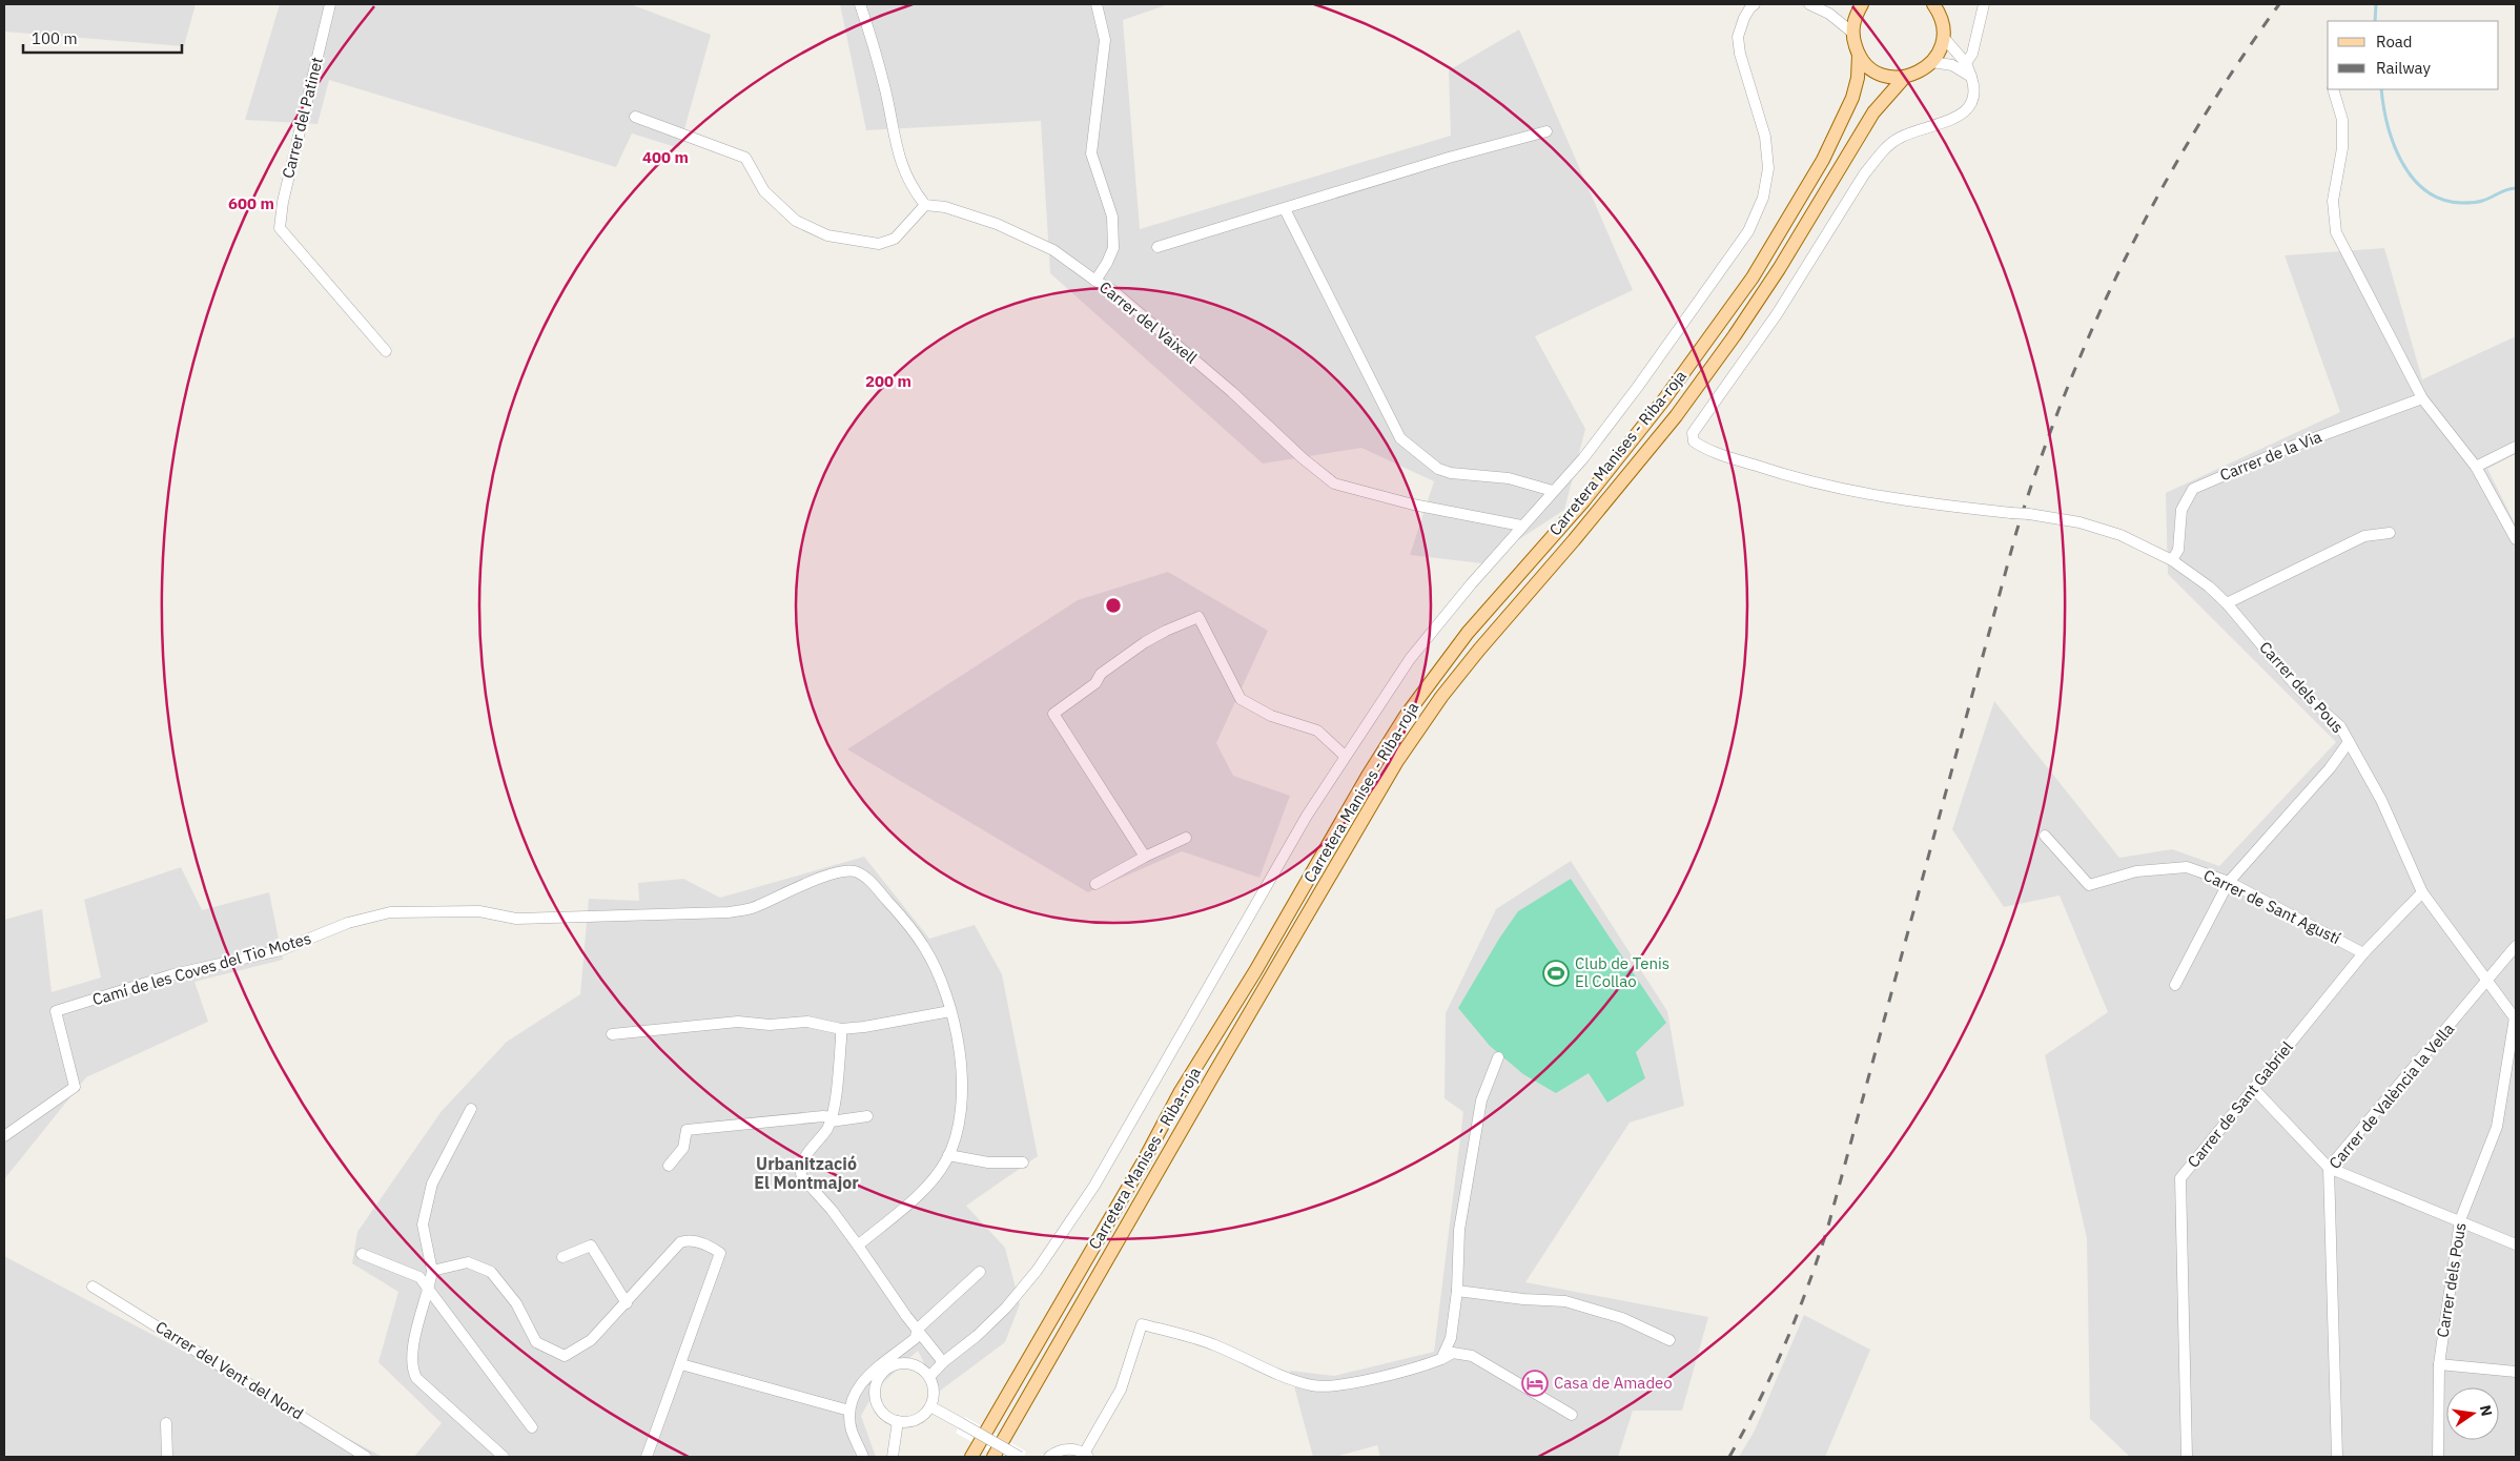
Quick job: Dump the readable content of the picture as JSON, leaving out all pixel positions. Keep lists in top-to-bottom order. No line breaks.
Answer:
{"streets":{"main road":["Carretera Manises - Riba-roja"],"street":["Carrer del Patinet","Carrer del Vaixell","Carrer de la Via","Carrer dels Pous","Carrer de Sant Agustí","Camí de les Coves del Tio Motes","Carrer de València la Vella","Carrer de Sant Gabriel","Carrer del Vent del Nord"]},"crossings":[["Carrer de la Via","Carrer dels Pous"],["Carrer dels Pous","Carrer de València la Vella"],["Carrer dels Pous","Carrer de Sant Gabriel"],["Carrer de Sant Agustí","Carrer de Sant Gabriel"]],"districts":["Urbanització El Montmajor"],"places":{"sports":["Club de Tenis El Collao"],"hotel":["Casa de Amadeo"]},"legend":["Road","Railway"],"scale_bar":"100 m","north":"right","rings":["400 m","600 m","200 m"]}
